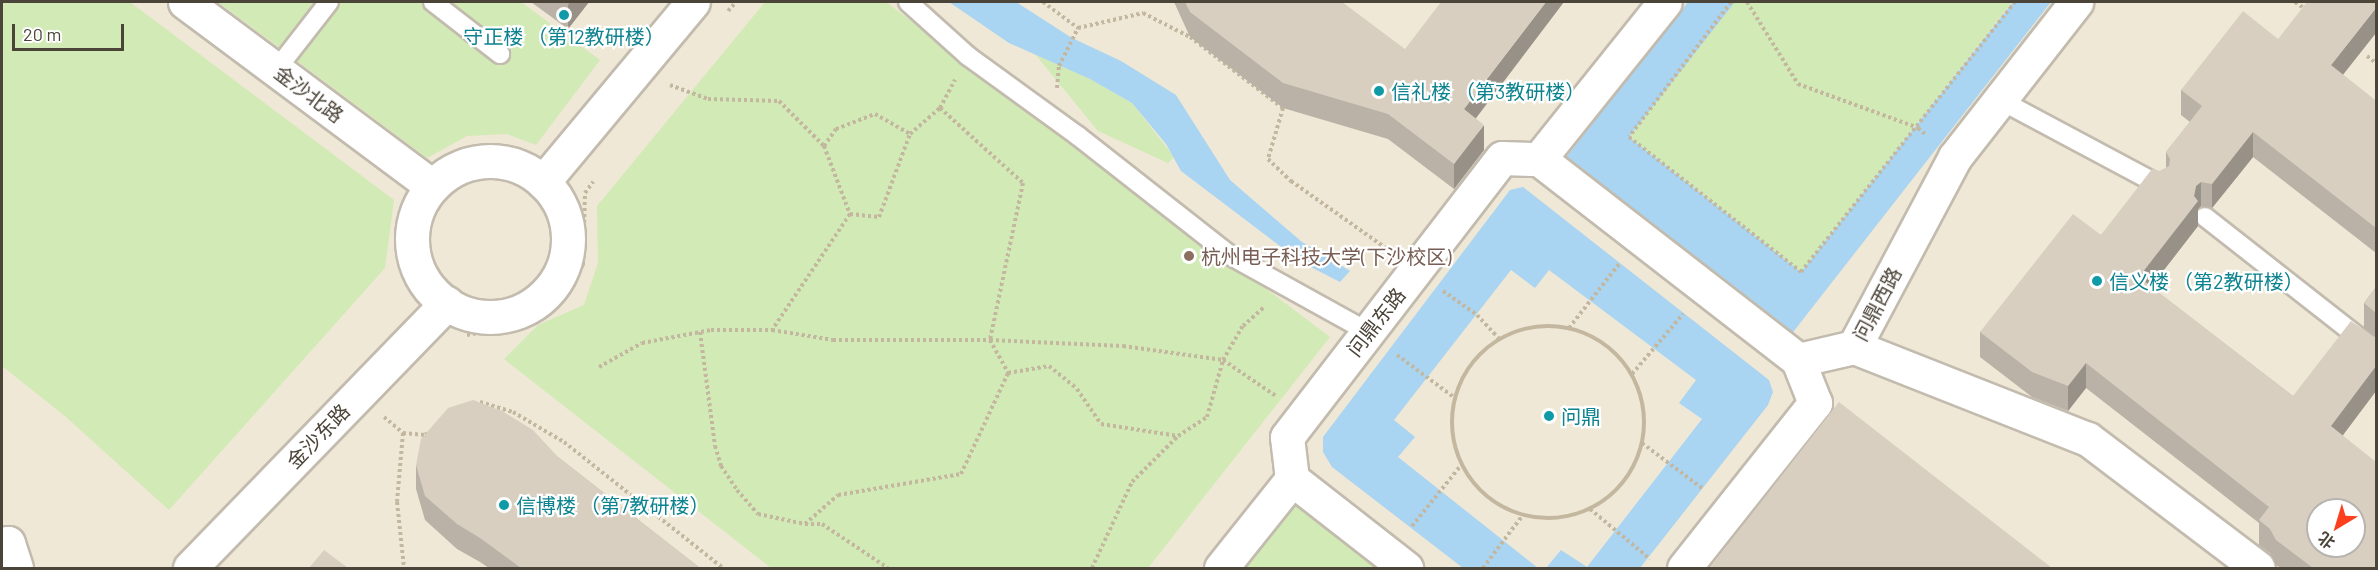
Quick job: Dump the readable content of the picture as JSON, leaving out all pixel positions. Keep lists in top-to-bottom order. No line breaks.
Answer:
{"streets":{"street":["金沙北路","问鼎西路","问鼎东路","金沙东路"]},"crossings":[["金沙北路","金沙东路"]],"places":["守正楼 （第12教研楼）","信礼楼 （第3教研楼）","杭州电子科技大学(下沙校区)","信义楼 （第2教研楼）","问鼎","信博楼 （第7教研楼）"],"scale_bar":"20 m","north":"bottom left"}
